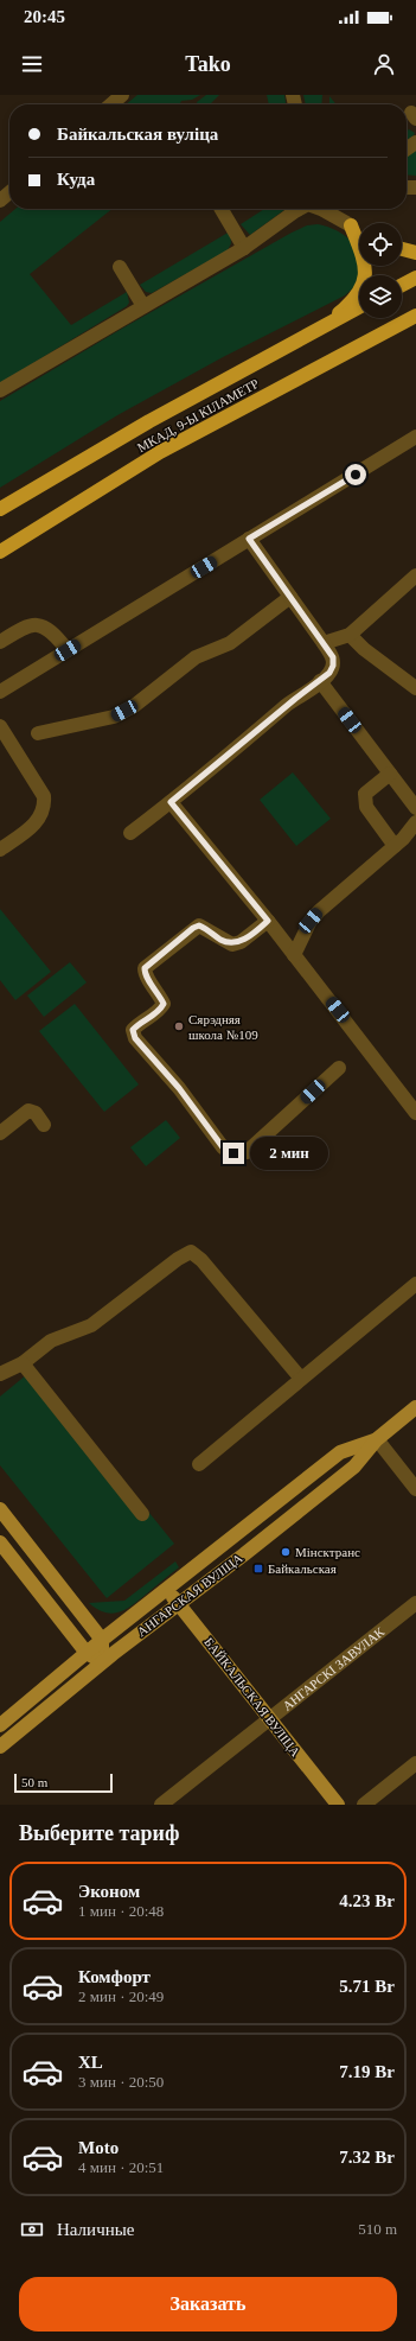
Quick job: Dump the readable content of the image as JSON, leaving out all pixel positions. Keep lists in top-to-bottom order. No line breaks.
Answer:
{"streets":{"highway":["МКАД, 9-Ы КІЛАМЕТР"],"main road":["АНГАРСКАЯ ВУЛІЦА","БАЙКАЛЬСКАЯ ВУЛІЦА"],"street":["АНГАРСКІ ЗАВУЛАК"]},"crossings":[["АНГАРСКАЯ ВУЛІЦА","БАЙКАЛЬСКАЯ ВУЛІЦА"],["АНГАРСКІ ЗАВУЛАК","БАЙКАЛЬСКАЯ ВУЛІЦА"]],"places":{"other":["Сярэдняя школа №109","Мінсктранс"],"transit":["Байкальская"]},"scale_bar":"50 m","page":{"status":"20:45","header":"Tako","banner":["Байкальская вуліца","Куда"],"bubble":"2 мин","scale":"50 m","heading":"Выберите тариф","list":[{"name":"Эконом","note":"1 мин · 20:48","value":"4.23 Br"},{"name":"Комфорт","note":"2 мин · 20:49","value":"5.71 Br"},{"name":"XL","note":"3 мин · 20:50","value":"7.19 Br"},{"name":"Moto","note":"4 мин · 20:51","value":"7.32 Br"}],"pay":["Наличные","510 m"],"buttons":"Заказать"}}
